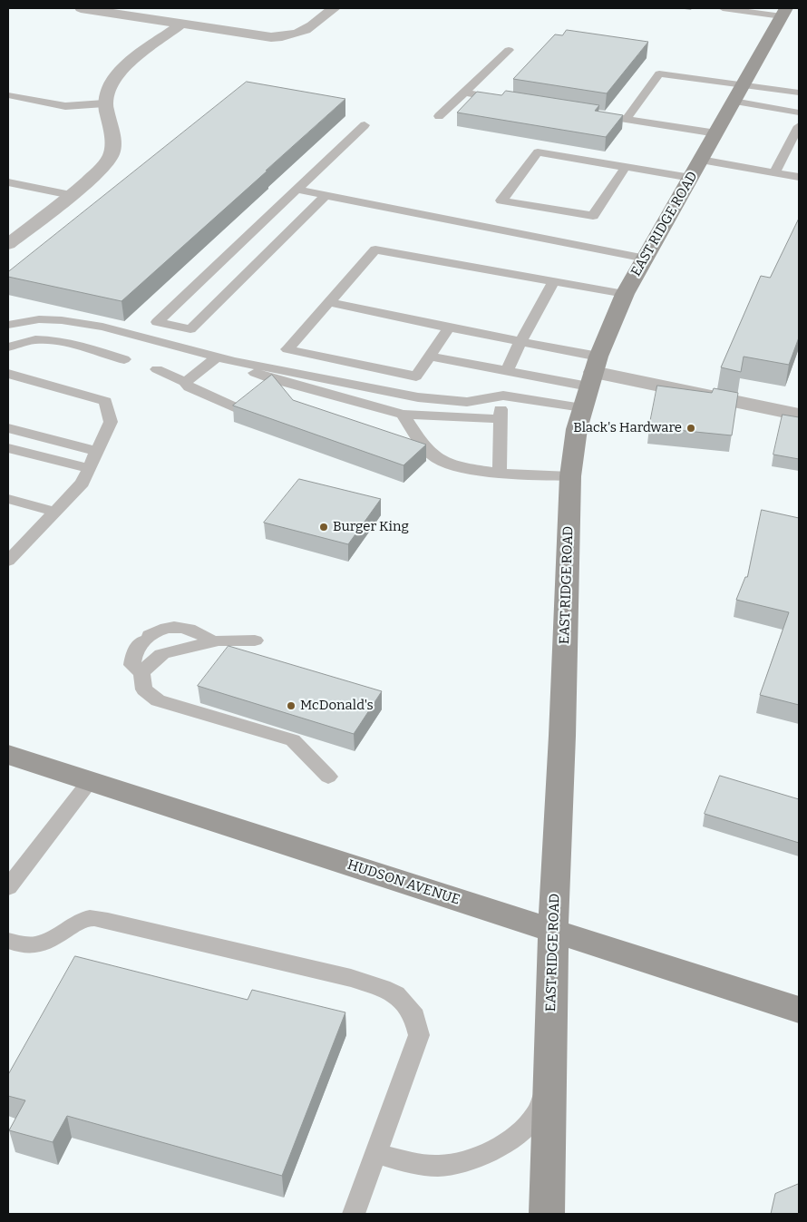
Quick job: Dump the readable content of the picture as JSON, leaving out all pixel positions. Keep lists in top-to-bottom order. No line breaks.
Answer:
{"streets":{"main road":["EAST RIDGE ROAD","HUDSON AVENUE"]},"crossings":[["EAST RIDGE ROAD","HUDSON AVENUE"]],"places":["Black's Hardware","Burger King","McDonald's"]}
